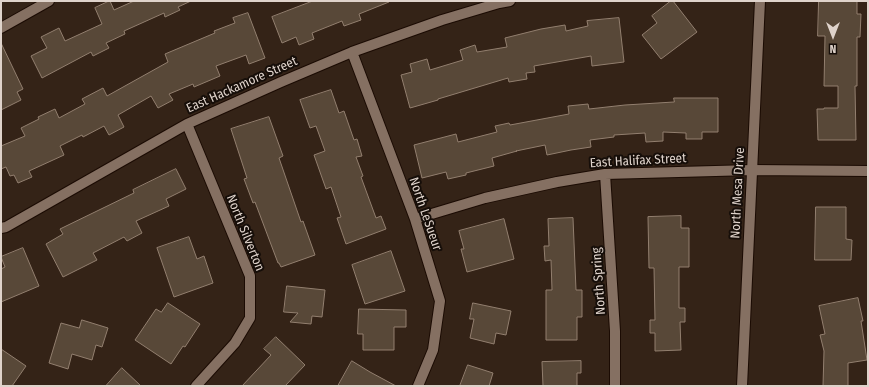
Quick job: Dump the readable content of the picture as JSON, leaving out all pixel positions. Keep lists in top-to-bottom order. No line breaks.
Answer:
{"streets":{"street":["East Hackamore Street","East Halifax Street","North Mesa Drive","North LeSueur","North Silverton","North Spring"]},"crossings":[["East Hackamore Street","North LeSueur"],["East Hackamore Street","North Silverton"],["East Halifax Street","North Mesa Drive"],["East Halifax Street","North LeSueur"],["East Halifax Street","North Spring"]],"north":"bottom"}
